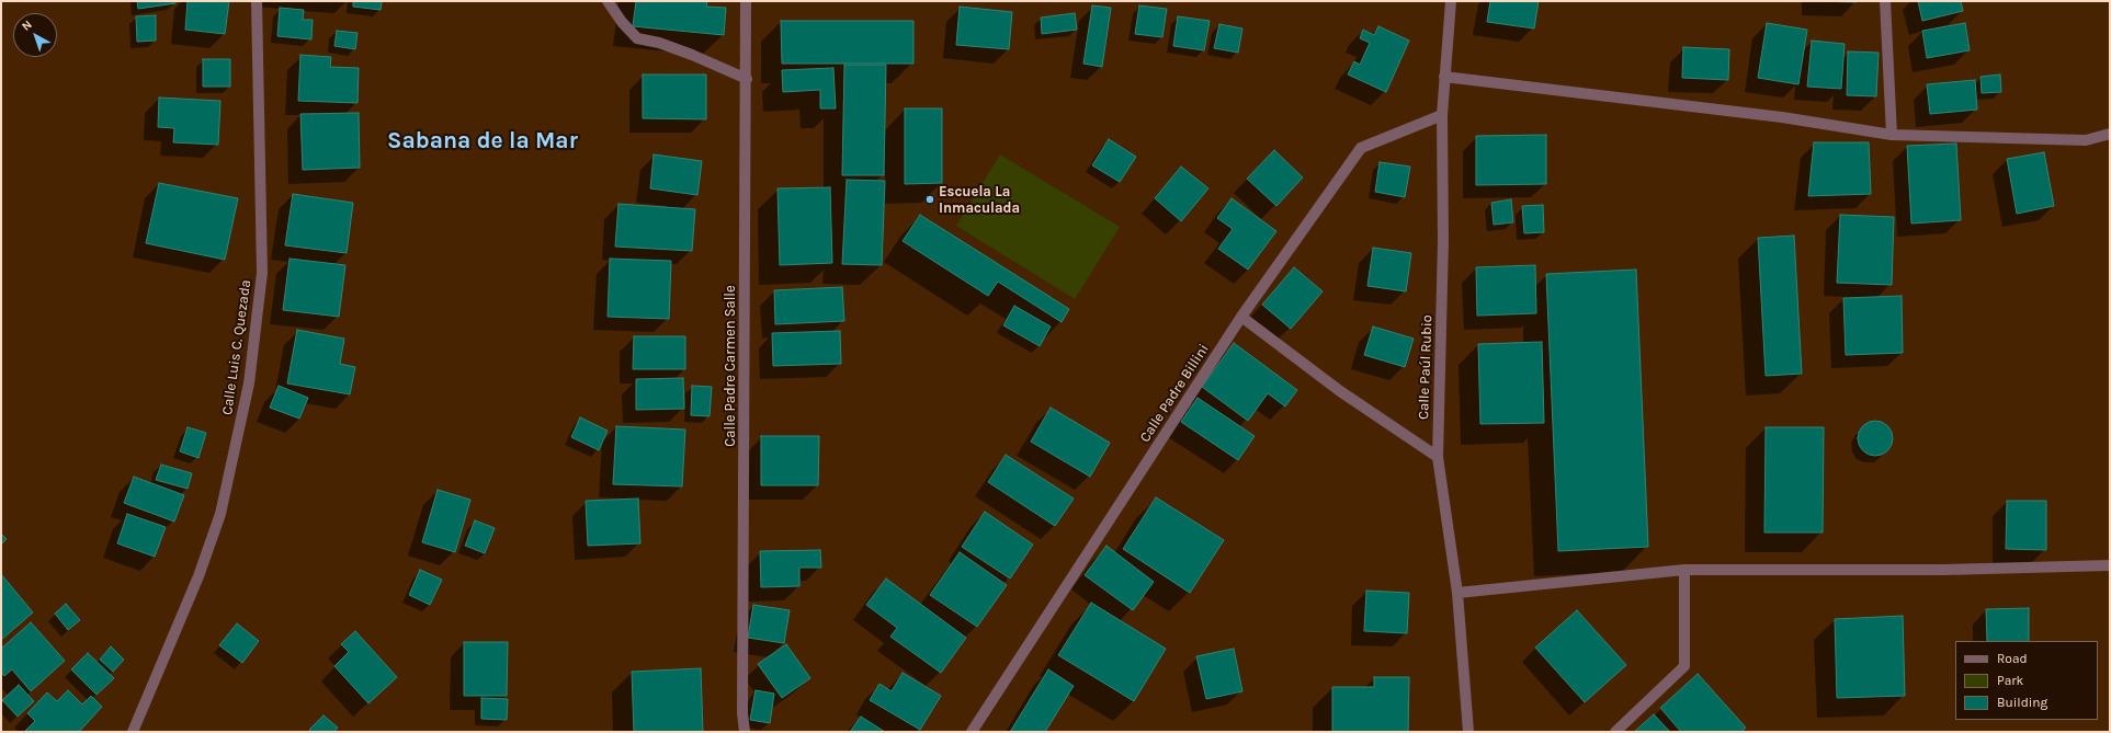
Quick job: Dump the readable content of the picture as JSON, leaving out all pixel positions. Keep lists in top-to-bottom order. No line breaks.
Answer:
{"streets":{"street":["Calle Luis C. Quezada","Calle Padre Carmen Salle","Calle Paúl Rubio","Calle Padre Billini"]},"crossings":[["Calle Paúl Rubio","Calle Padre Billini"]],"districts":["Sabana de la Mar"],"places":["Escuela La Inmaculada"],"legend":["Road","Park","Building"],"north":"top left"}
